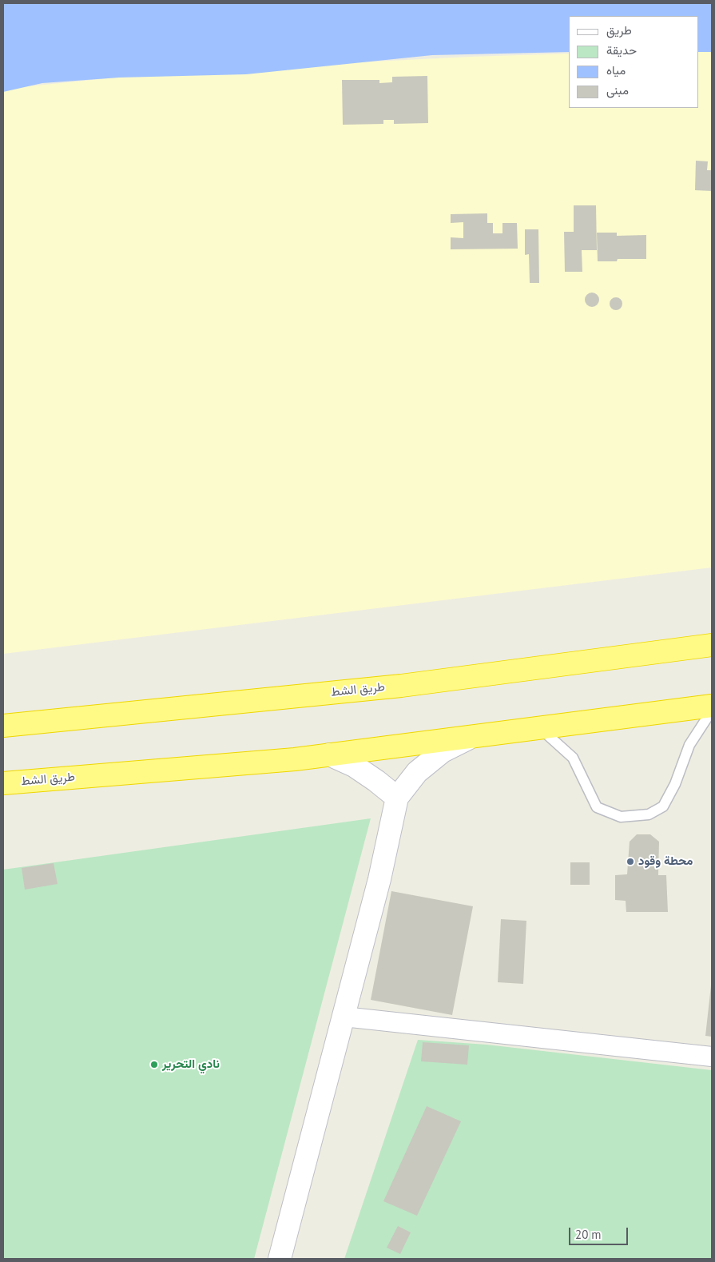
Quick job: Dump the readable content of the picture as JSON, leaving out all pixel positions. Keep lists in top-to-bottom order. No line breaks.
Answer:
{"streets":{"highway":["طريق الشط"]},"places":["محطة وقود","نادي التحرير"],"legend":["طريق","حديقة","مياه","مبنى"],"scale_bar":"20 m"}
